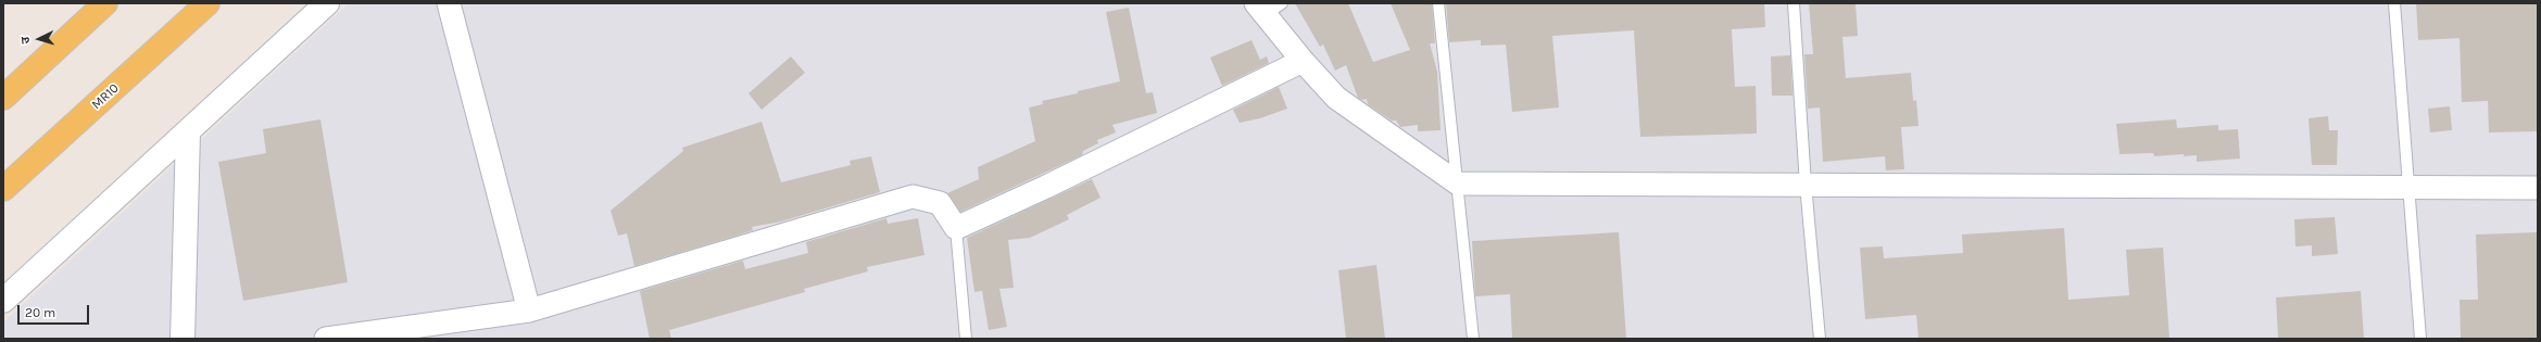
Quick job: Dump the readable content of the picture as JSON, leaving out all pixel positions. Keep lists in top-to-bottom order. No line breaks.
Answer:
{"streets":{"main road":["MR10"]},"scale_bar":"20 m","north":"left"}
